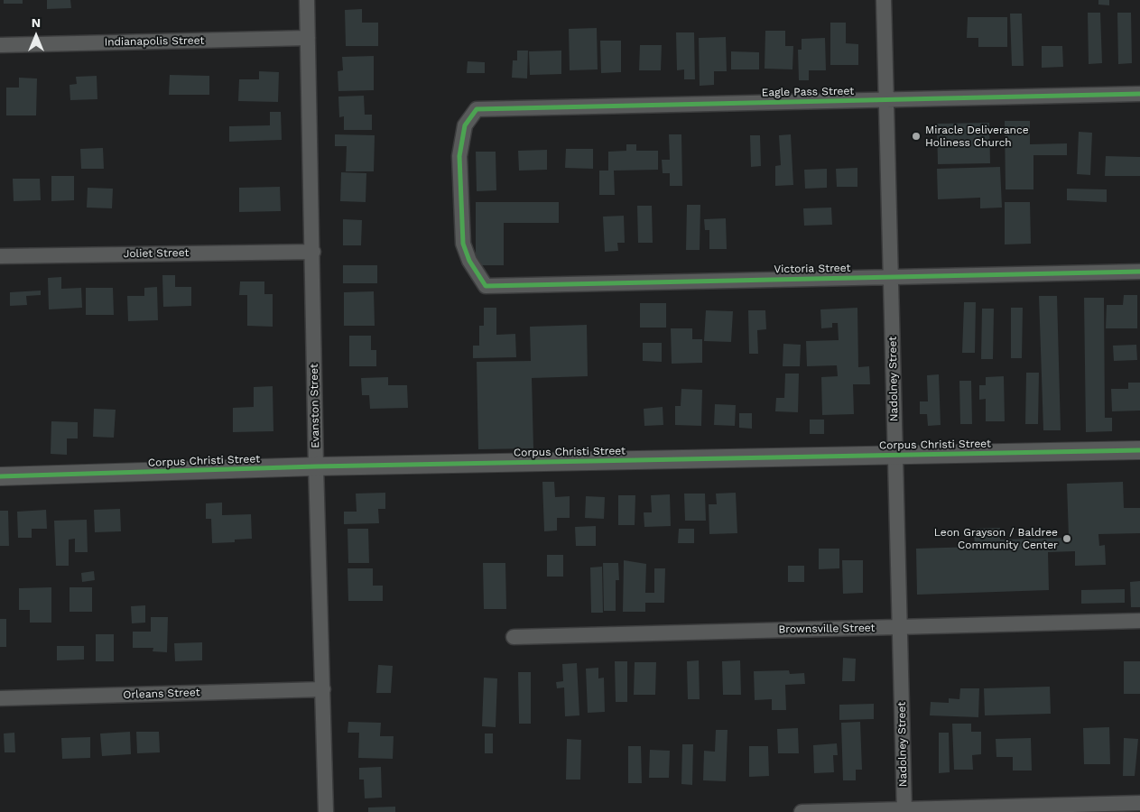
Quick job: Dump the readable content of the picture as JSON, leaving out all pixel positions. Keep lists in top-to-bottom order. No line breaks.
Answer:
{"streets":{"street":["Indianapolis Street","Eagle Pass Street","Joliet Street","Victoria Street","Nadolney Street","Evanston Street","Corpus Christi Street","Brownsville Street","Orleans Street"]},"crossings":[["Indianapolis Street","Evanston Street"],["Eagle Pass Street","Victoria Street"],["Eagle Pass Street","Nadolney Street"],["Joliet Street","Evanston Street"],["Victoria Street","Nadolney Street"],["Nadolney Street","Corpus Christi Street"],["Nadolney Street","Brownsville Street"],["Evanston Street","Corpus Christi Street"],["Evanston Street","Orleans Street"]],"places":["Miracle Deliverance Holiness Church","Leon Grayson / Baldree Community Center"],"north":"top"}
